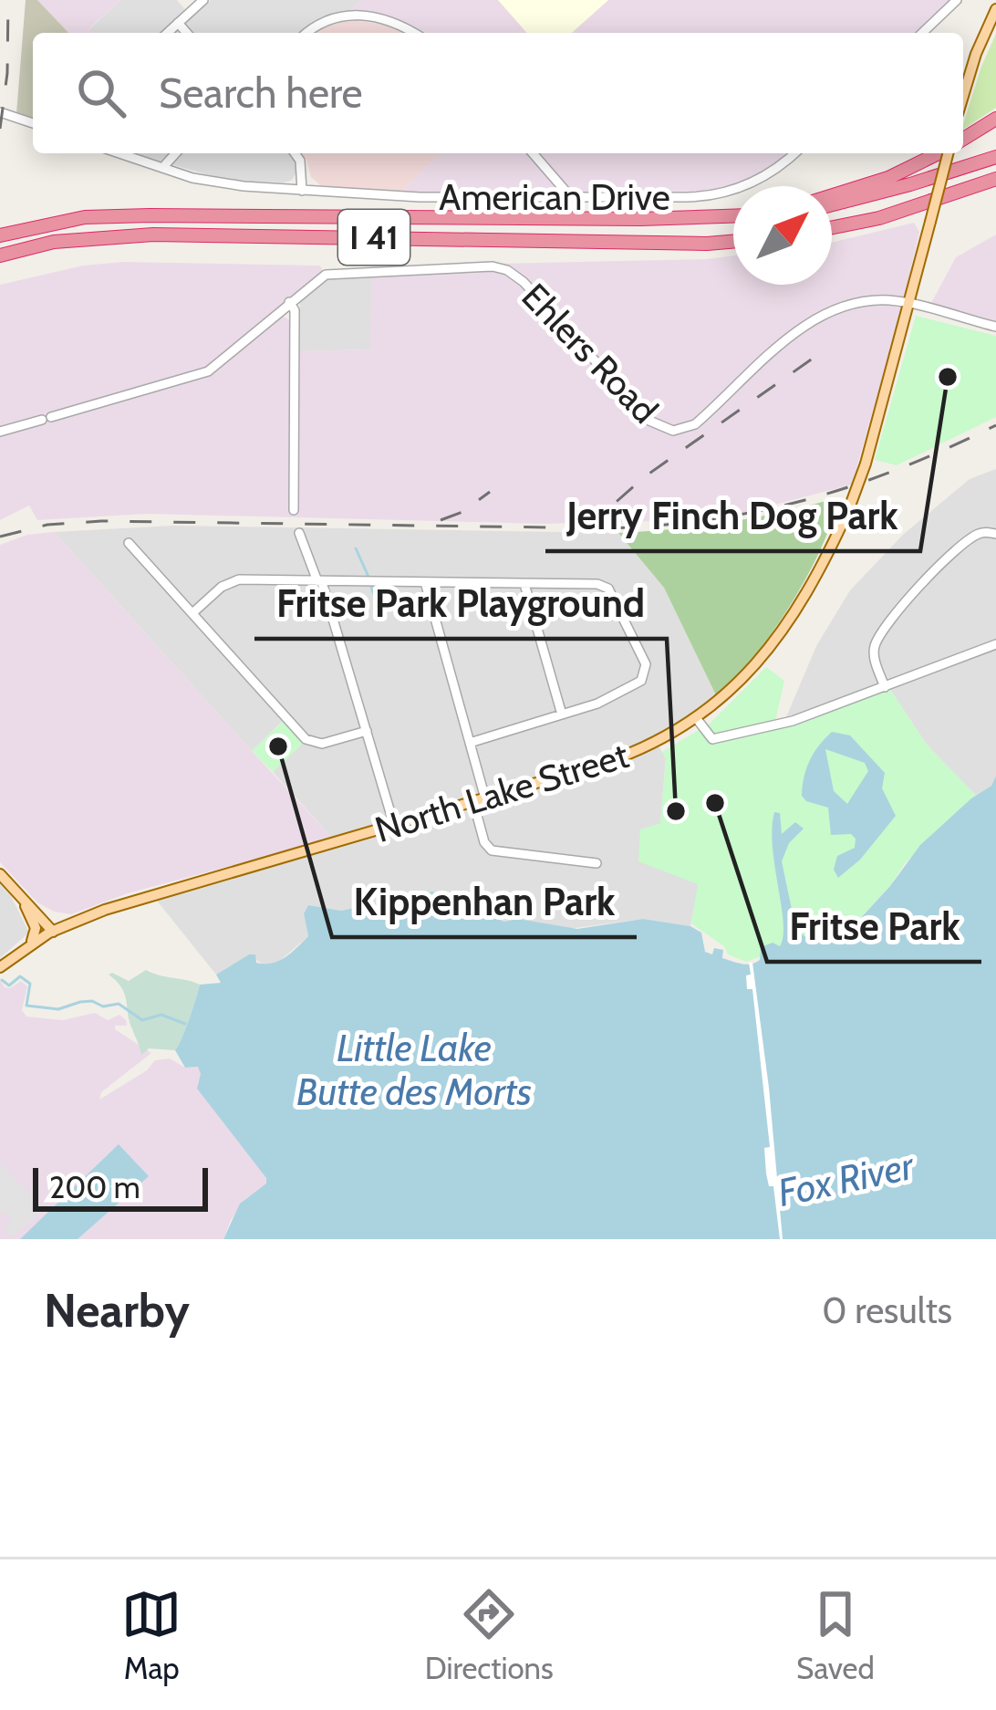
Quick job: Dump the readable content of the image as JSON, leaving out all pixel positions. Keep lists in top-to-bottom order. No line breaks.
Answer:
{"streets":{"highway":["I 41"],"main road":["North Lake Street"],"street":["American Drive","Ehlers Road"]},"crossings":[["Ehlers Road","North Lake Street"]],"water":["Little Lake Butte des Morts","Fox River"],"places":["Jerry Finch Dog Park","Kippenhan Park","Fritse Park","Fritse Park Playground"],"scale_bar":"200 m","north":"top right","page":{"search":"Search here","scale":"200 m","heading":["Nearby","0 results"],"nav":["Map","Directions","Saved"]}}
